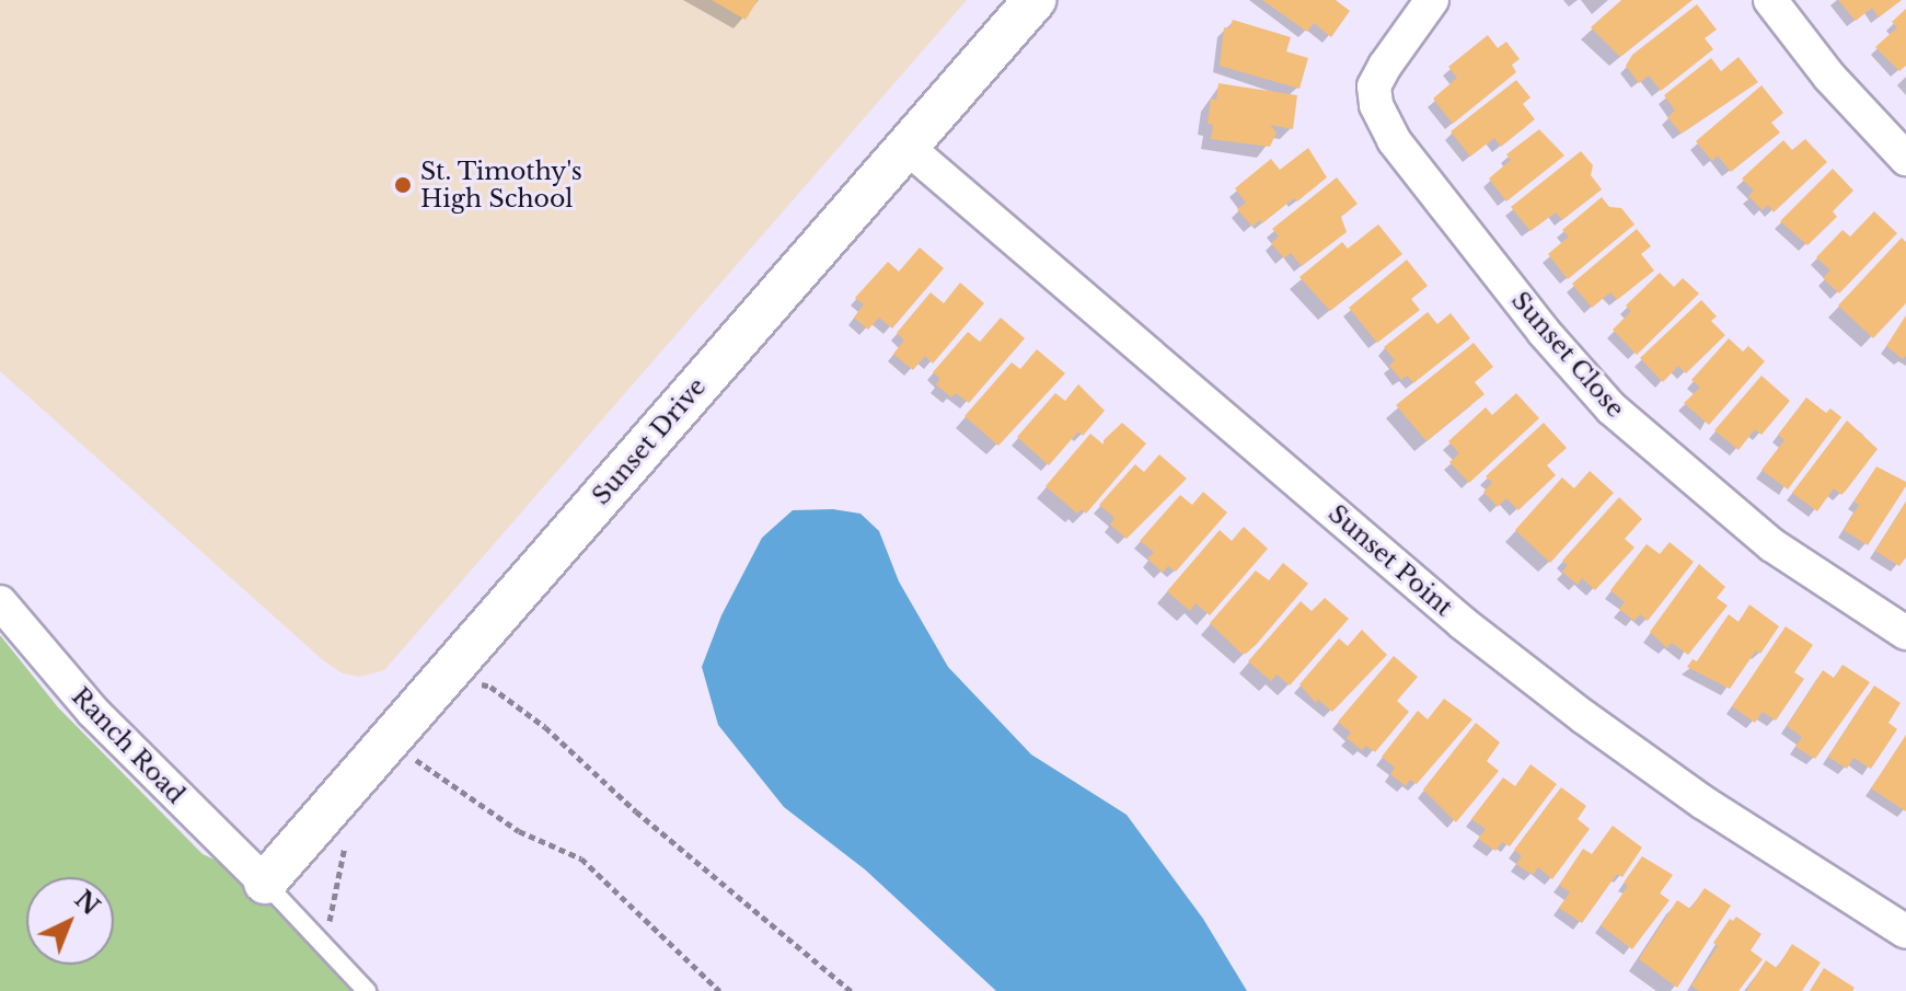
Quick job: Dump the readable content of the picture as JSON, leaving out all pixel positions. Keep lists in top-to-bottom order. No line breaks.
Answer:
{"streets":{"street":["Sunset Close","Sunset Drive","Sunset Point","Ranch Road"]},"crossings":[["Sunset Drive","Sunset Point"],["Sunset Drive","Ranch Road"]],"places":["St. Timothy's High School"],"north":"top right"}
